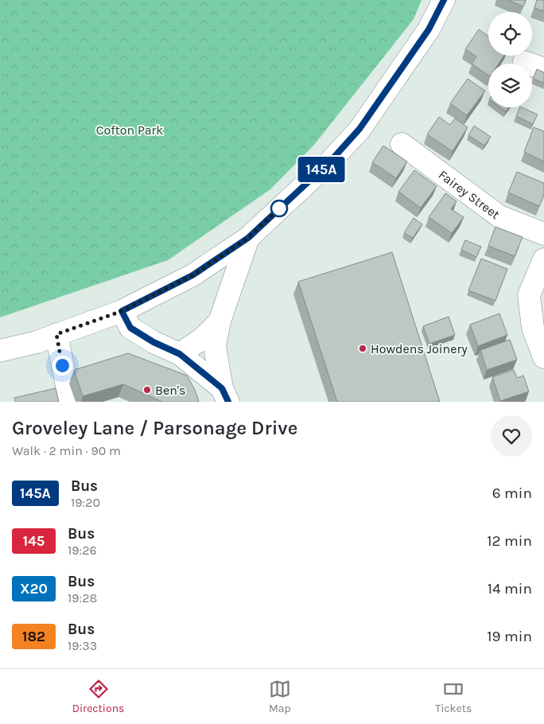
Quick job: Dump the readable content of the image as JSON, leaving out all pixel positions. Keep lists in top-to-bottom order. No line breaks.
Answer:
{"streets":{"street":["Fairey Street"]},"parks":["Cofton Park"],"places":["Howdens Joinery","Ben's"],"lines":["bus line 145A"],"page":{"on_map":"145A","heading":["Groveley Lane / Parsonage Drive","Walk · 2 min · 90 m"],"list":[{"mark":"145A","name":"Bus","note":"19:20","value":"6 min"},{"mark":"145","name":"Bus","note":"19:26","value":"12 min"},{"mark":"X20","name":"Bus","note":"19:28","value":"14 min"},{"mark":"182","name":"Bus","note":"19:33","value":"19 min"}],"tabs":["Directions","Map","Tickets"]}}
